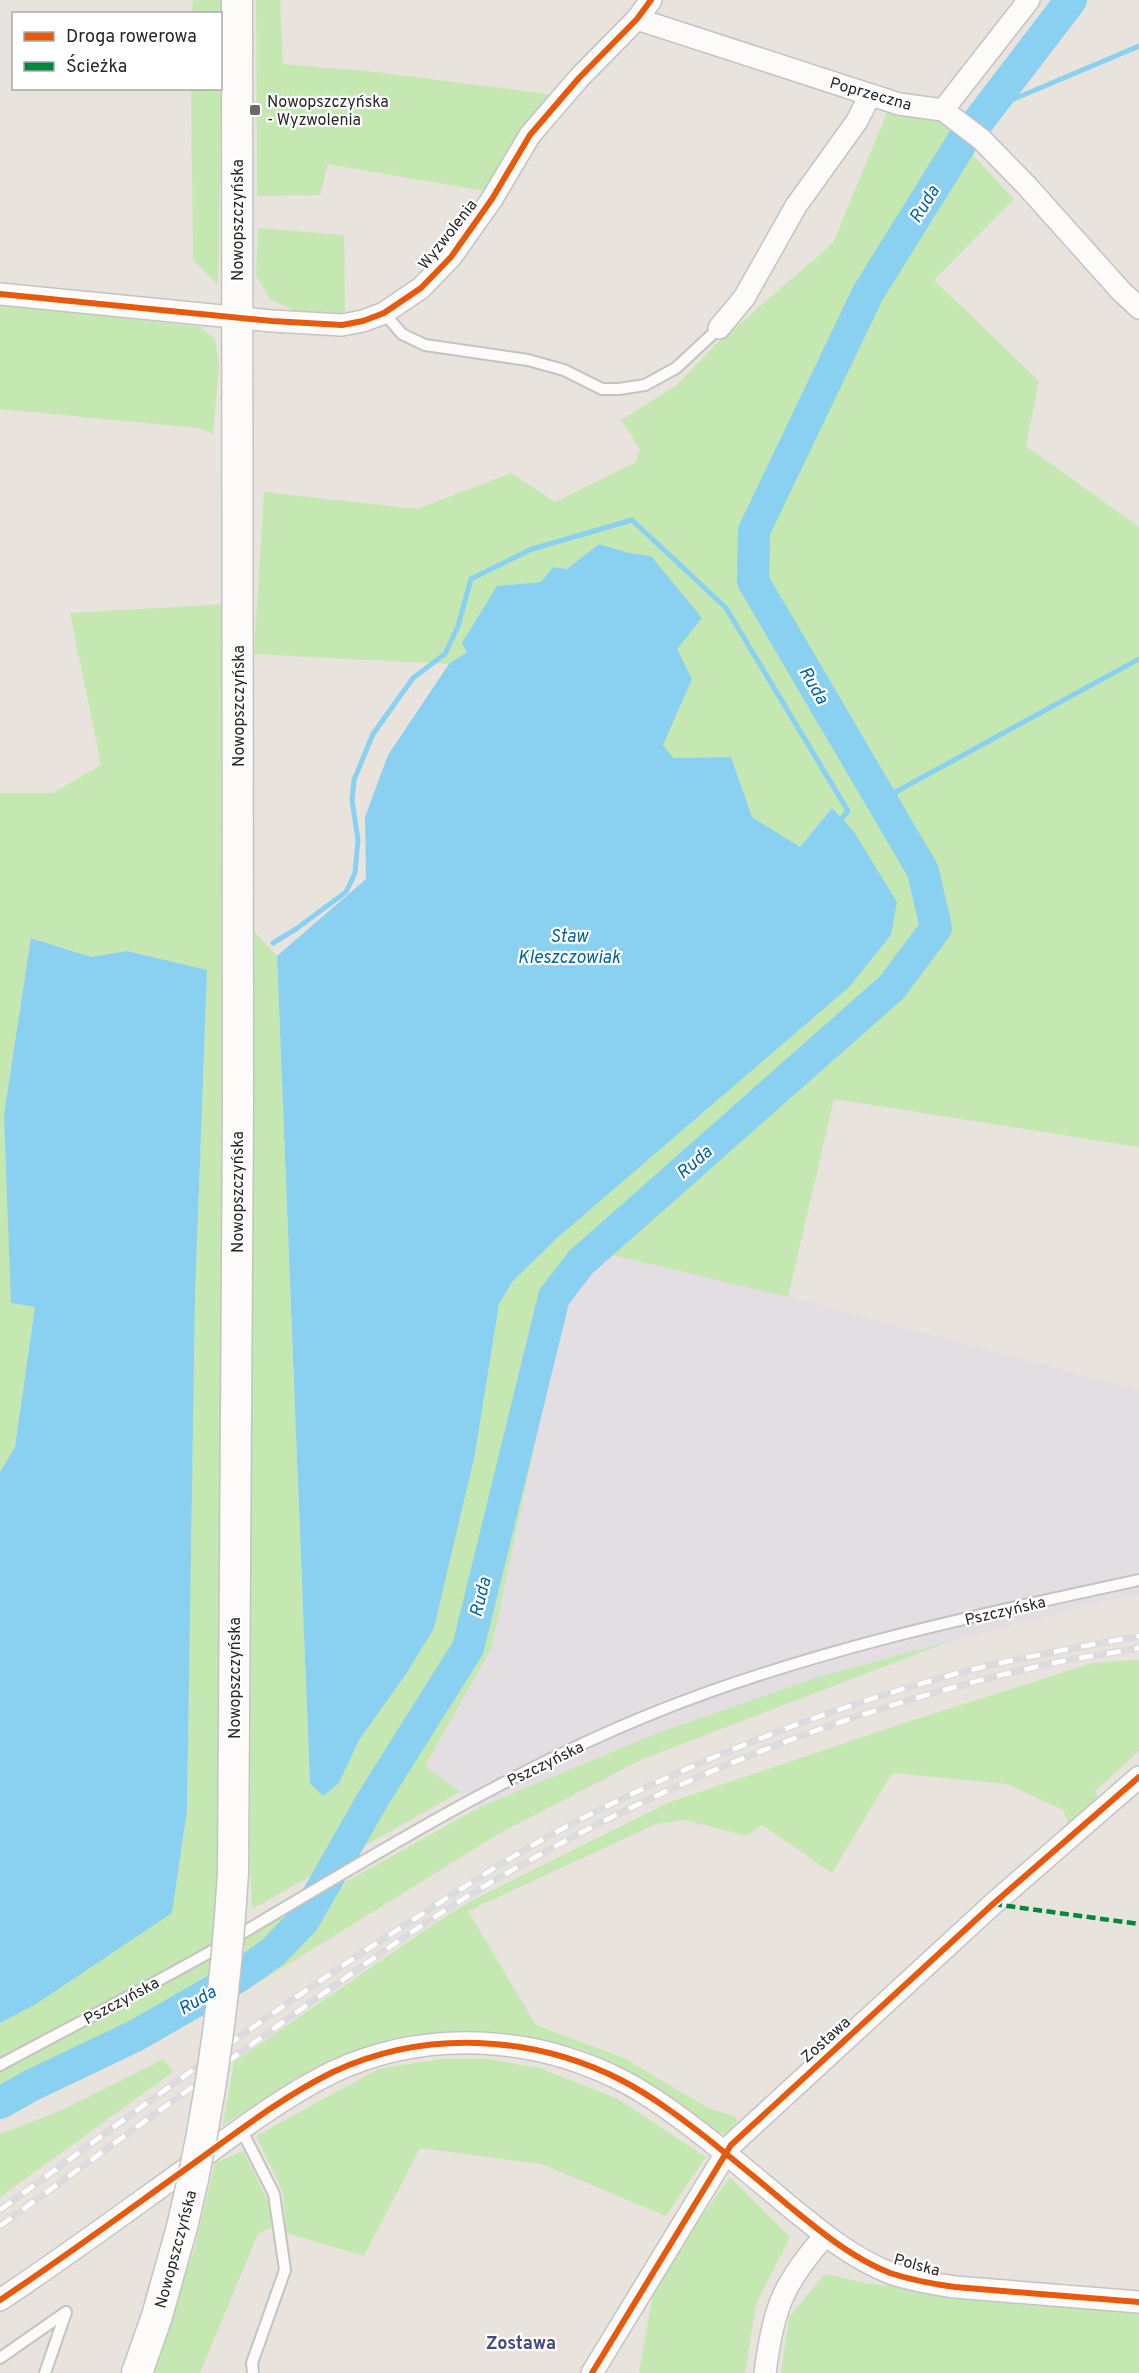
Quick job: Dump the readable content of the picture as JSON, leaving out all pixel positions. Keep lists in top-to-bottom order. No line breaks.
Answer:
{"streets":{"main road":["Nowopszczyńska"],"street":["Poprzeczna","Wyzwolenia","Zostawa","Polska"],"lane":["Pszczyńska"]},"crossings":[["Poprzeczna","Wyzwolenia"],["Nowopszczyńska","Wyzwolenia"],["Zostawa","Polska"]],"districts":["Zostawa"],"water":["Ruda","Staw Kleszczowiak"],"places":{"transit":["Nowopszczyńska - Wyzwolenia"]},"legend":["Droga rowerowa","Ścieżka"]}
